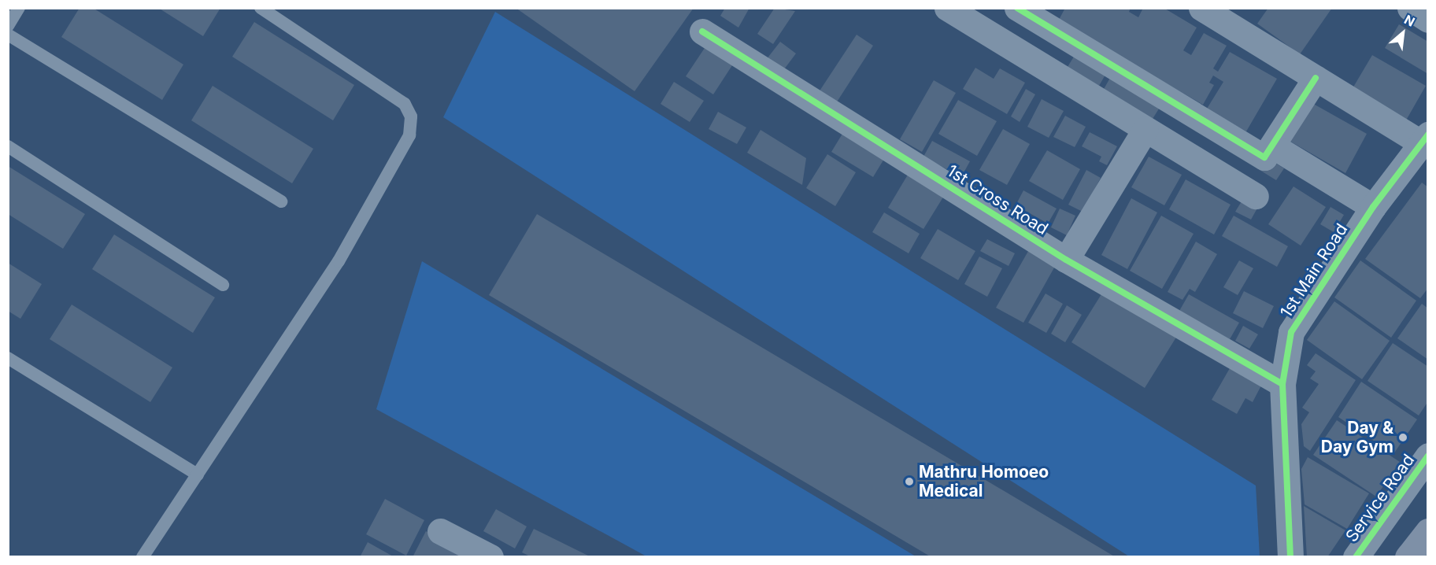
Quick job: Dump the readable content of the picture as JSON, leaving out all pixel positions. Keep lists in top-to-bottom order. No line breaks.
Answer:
{"streets":{"street":["1st Cross Road","1st Main Road","Service Road"]},"crossings":[["1st Cross Road","1st Main Road"]],"places":["Day & Day Gym","Mathru Homoeo Medical"],"north":"top right"}
